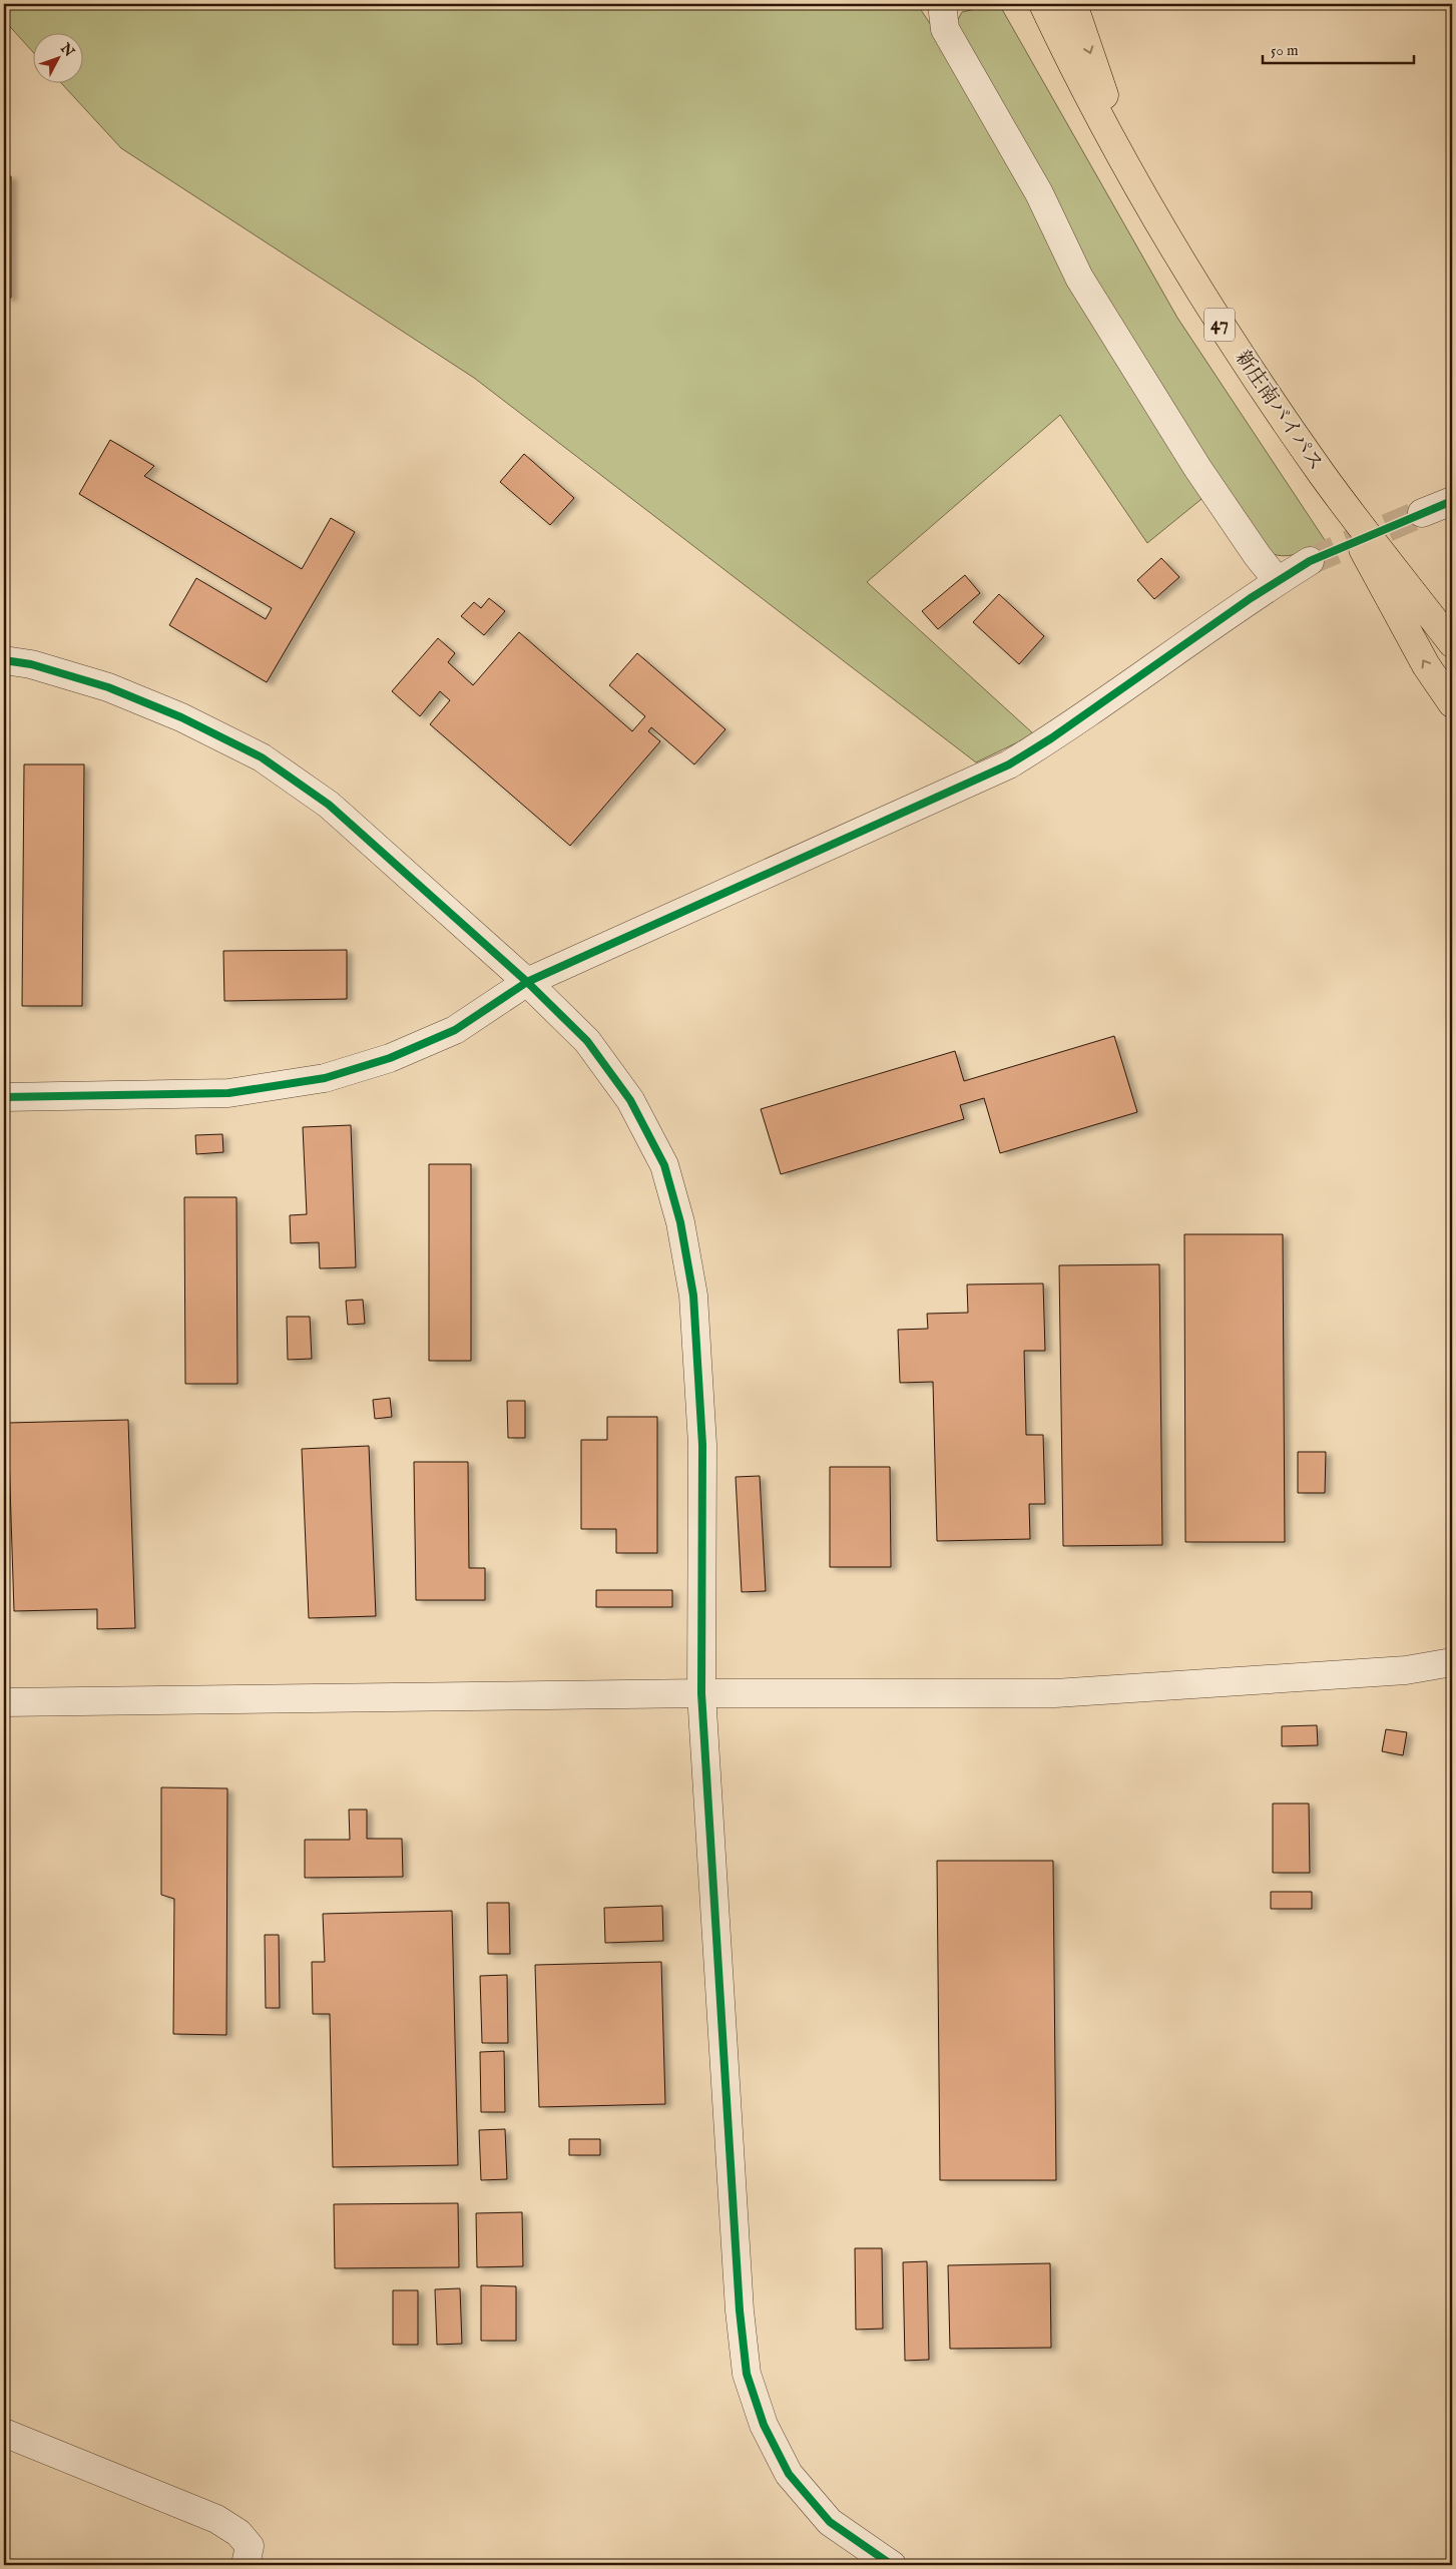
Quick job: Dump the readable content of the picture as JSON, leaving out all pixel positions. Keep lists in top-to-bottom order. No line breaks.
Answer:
{"streets":{"highway":["47","新庄南バイパス"]},"scale_bar":"50 m","north":"top right"}
